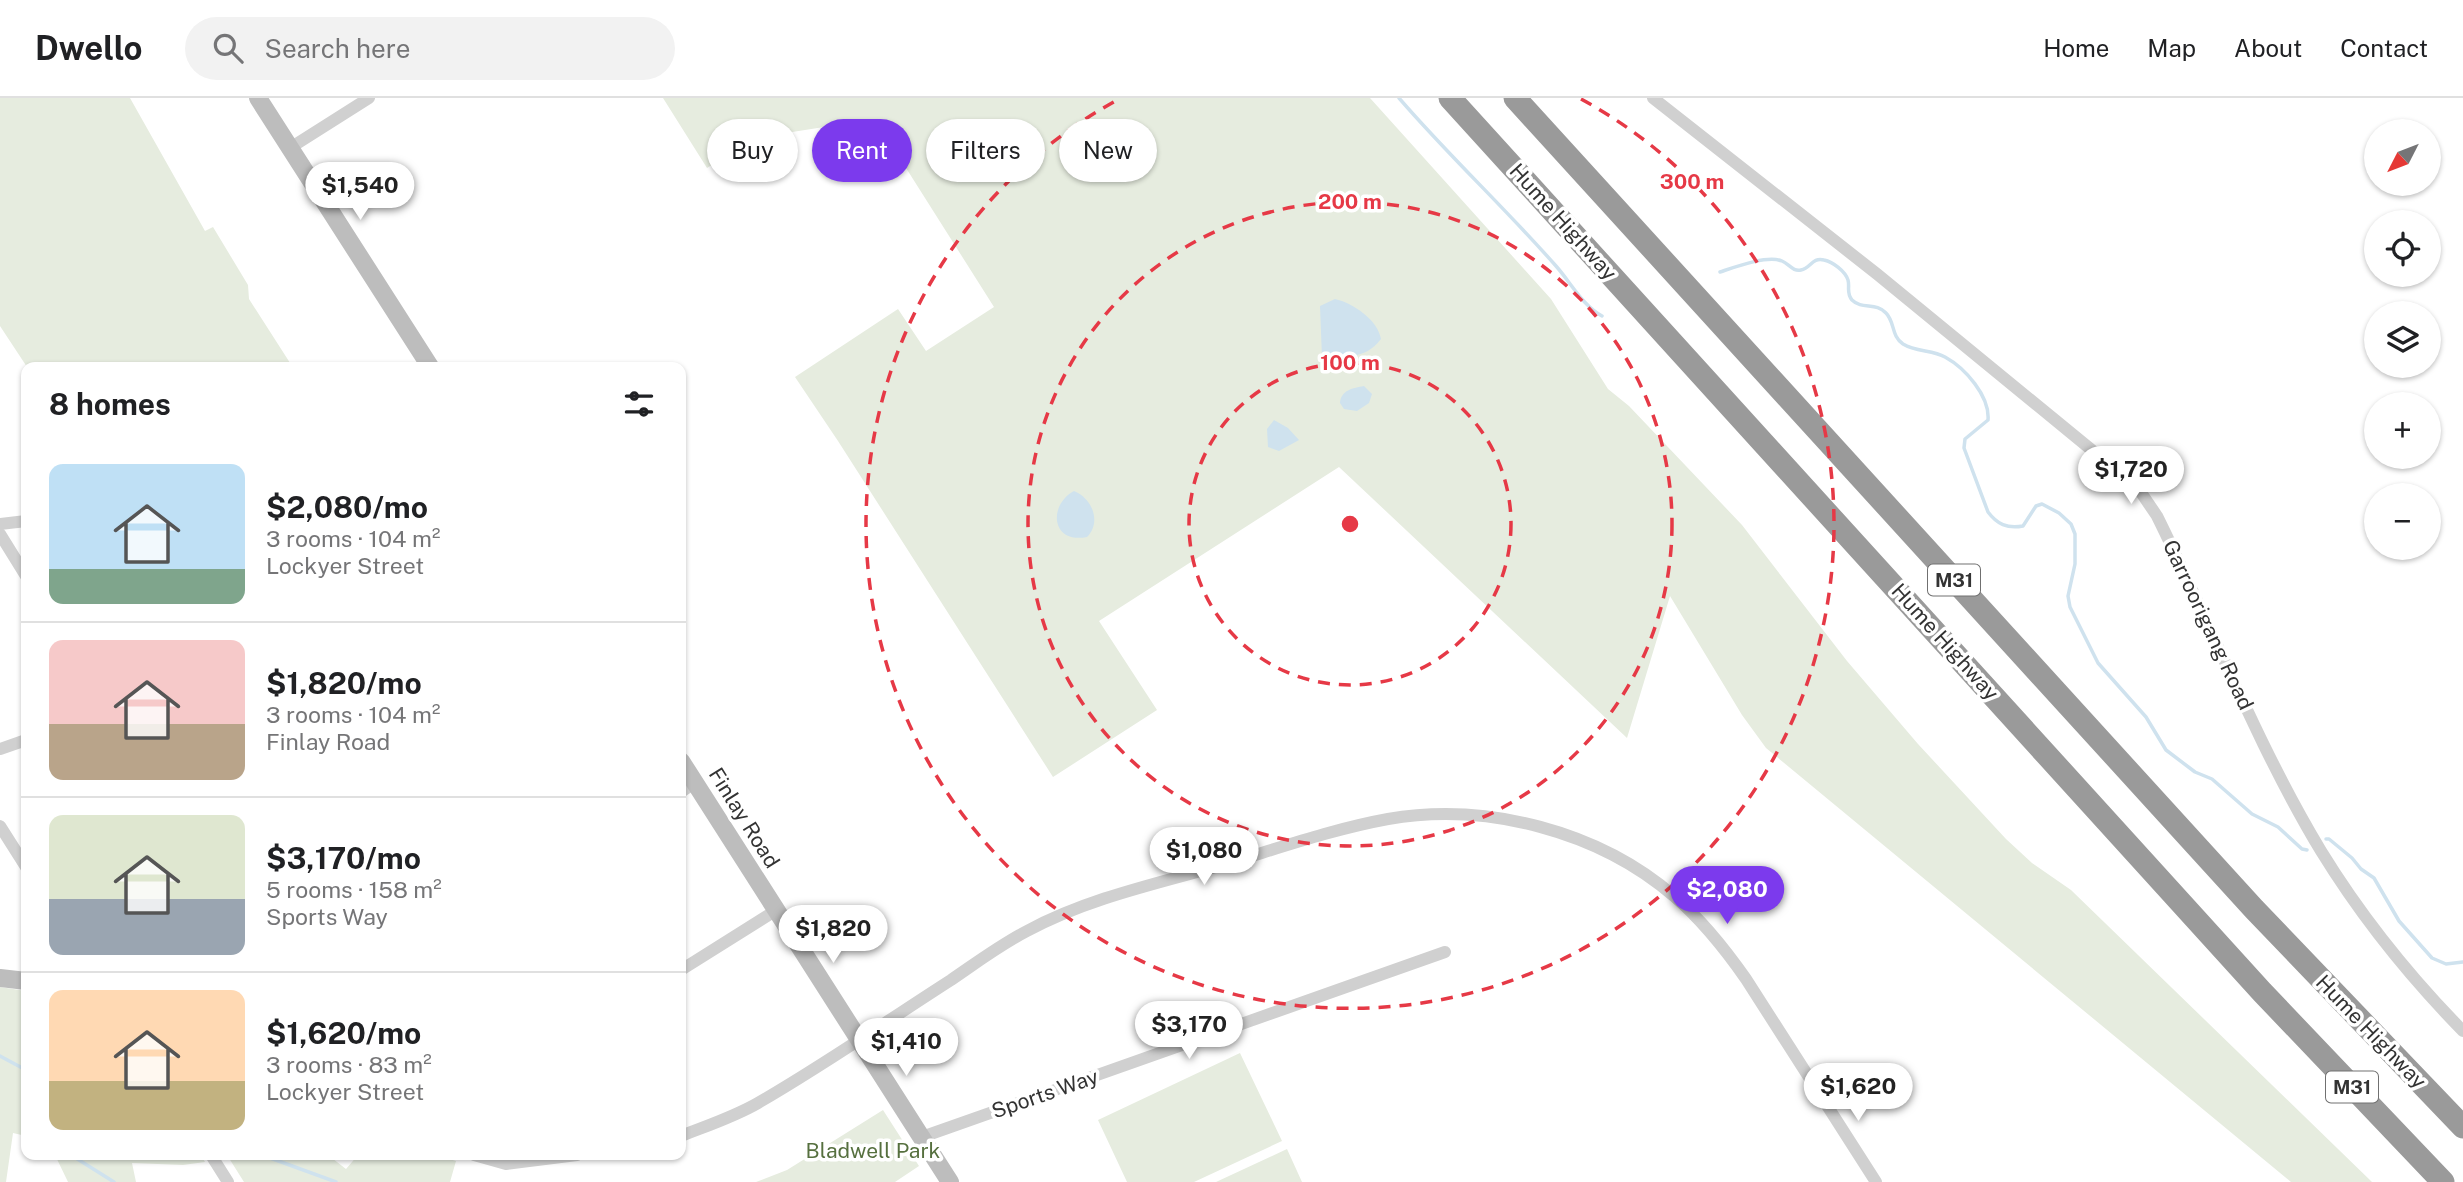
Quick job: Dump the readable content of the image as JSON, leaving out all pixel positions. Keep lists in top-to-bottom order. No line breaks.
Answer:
{"streets":{"highway":["Hume Highway","M31"],"street":["Garroorigang Road","Finlay Road","Sports Way"]},"crossings":[["Finlay Road","Sports Way"]],"parks":["Bladwell Park"],"north":"bottom left","page":{"header":"Dwello","search":"Search here","nav":["Home","Map","About","Contact"],"map_buttons":["+","−"],"chip":["Buy","Rent","Filters","New"],"price":["$1,540","$1,720","$1,080","$2,080","$1,820","$3,170","$1,410","$1,620"],"heading":"8 homes","list":[{"name":"$2,080/mo","note":"3 rooms · 104 m² · Lockyer Street"},{"name":"$1,820/mo","note":"3 rooms · 104 m² · Finlay Road"},{"name":"$3,170/mo","note":"5 rooms · 158 m² · Sports Way"},{"name":"$1,620/mo","note":"3 rooms · 83 m² · Lockyer Street"}]},"rings":["300 m","200 m","100 m"]}
